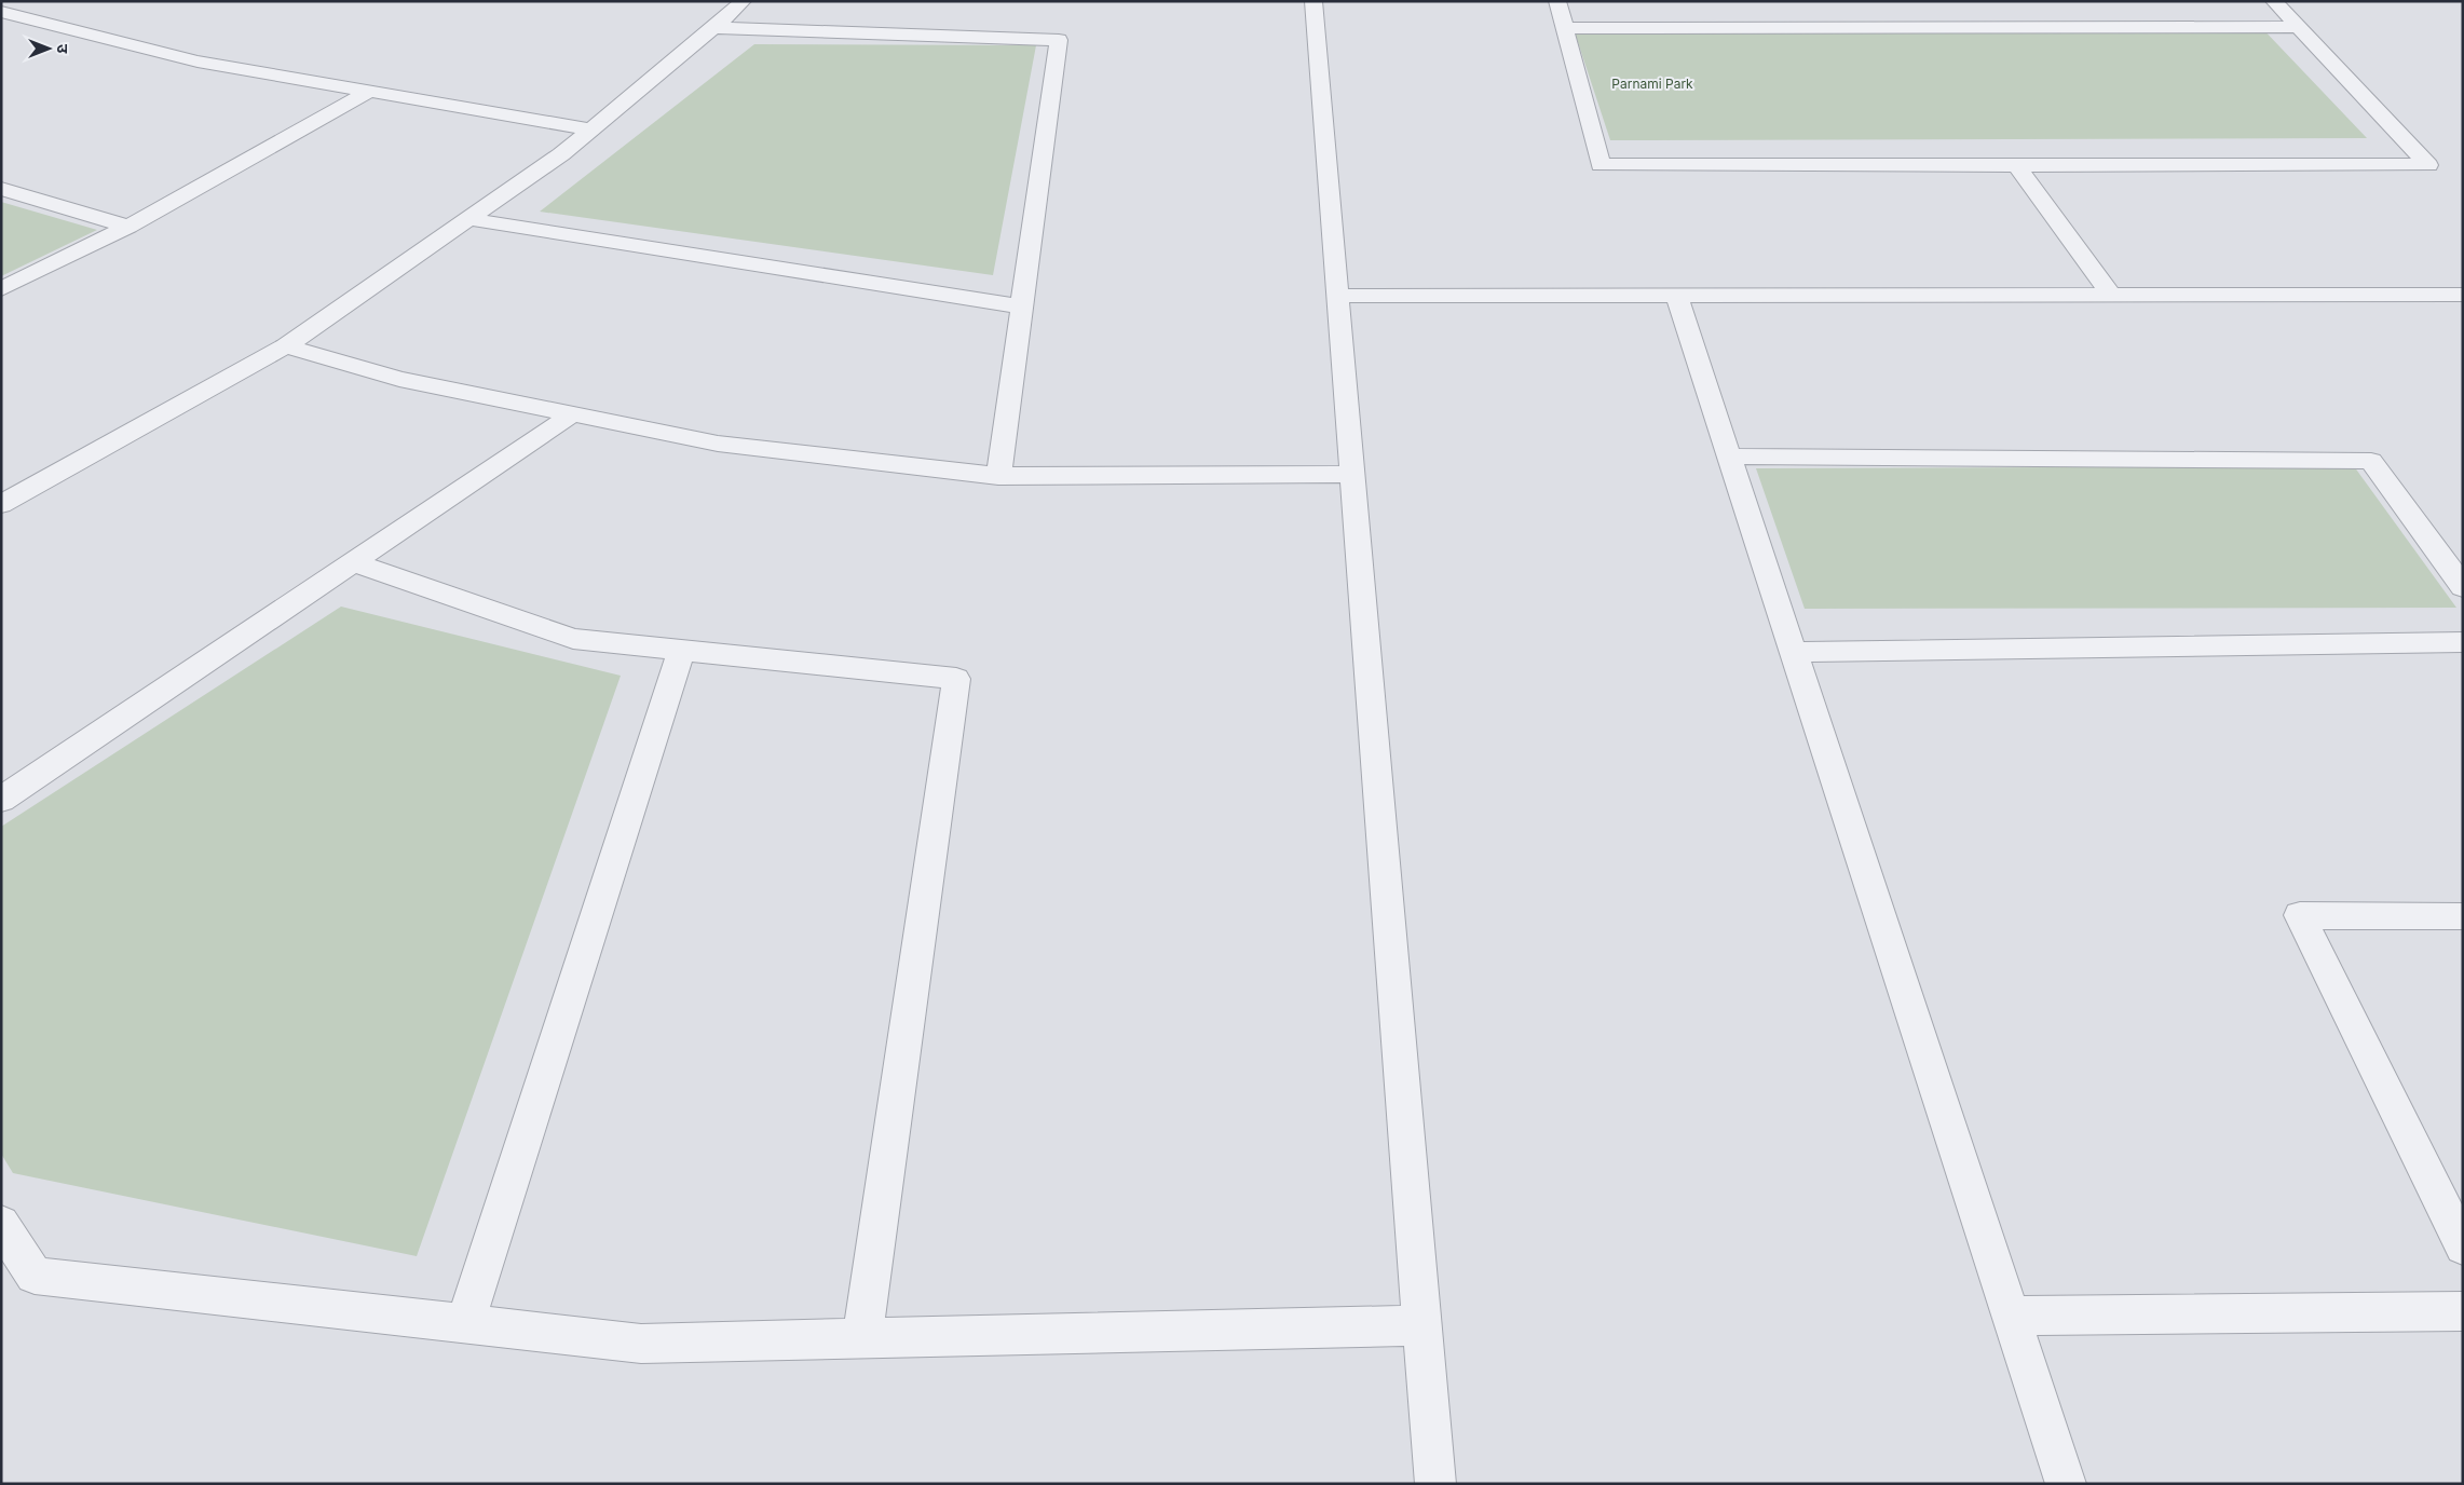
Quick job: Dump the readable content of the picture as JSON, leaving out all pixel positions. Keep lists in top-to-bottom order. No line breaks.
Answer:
{"parks":["Parnami Park"],"north":"right"}
